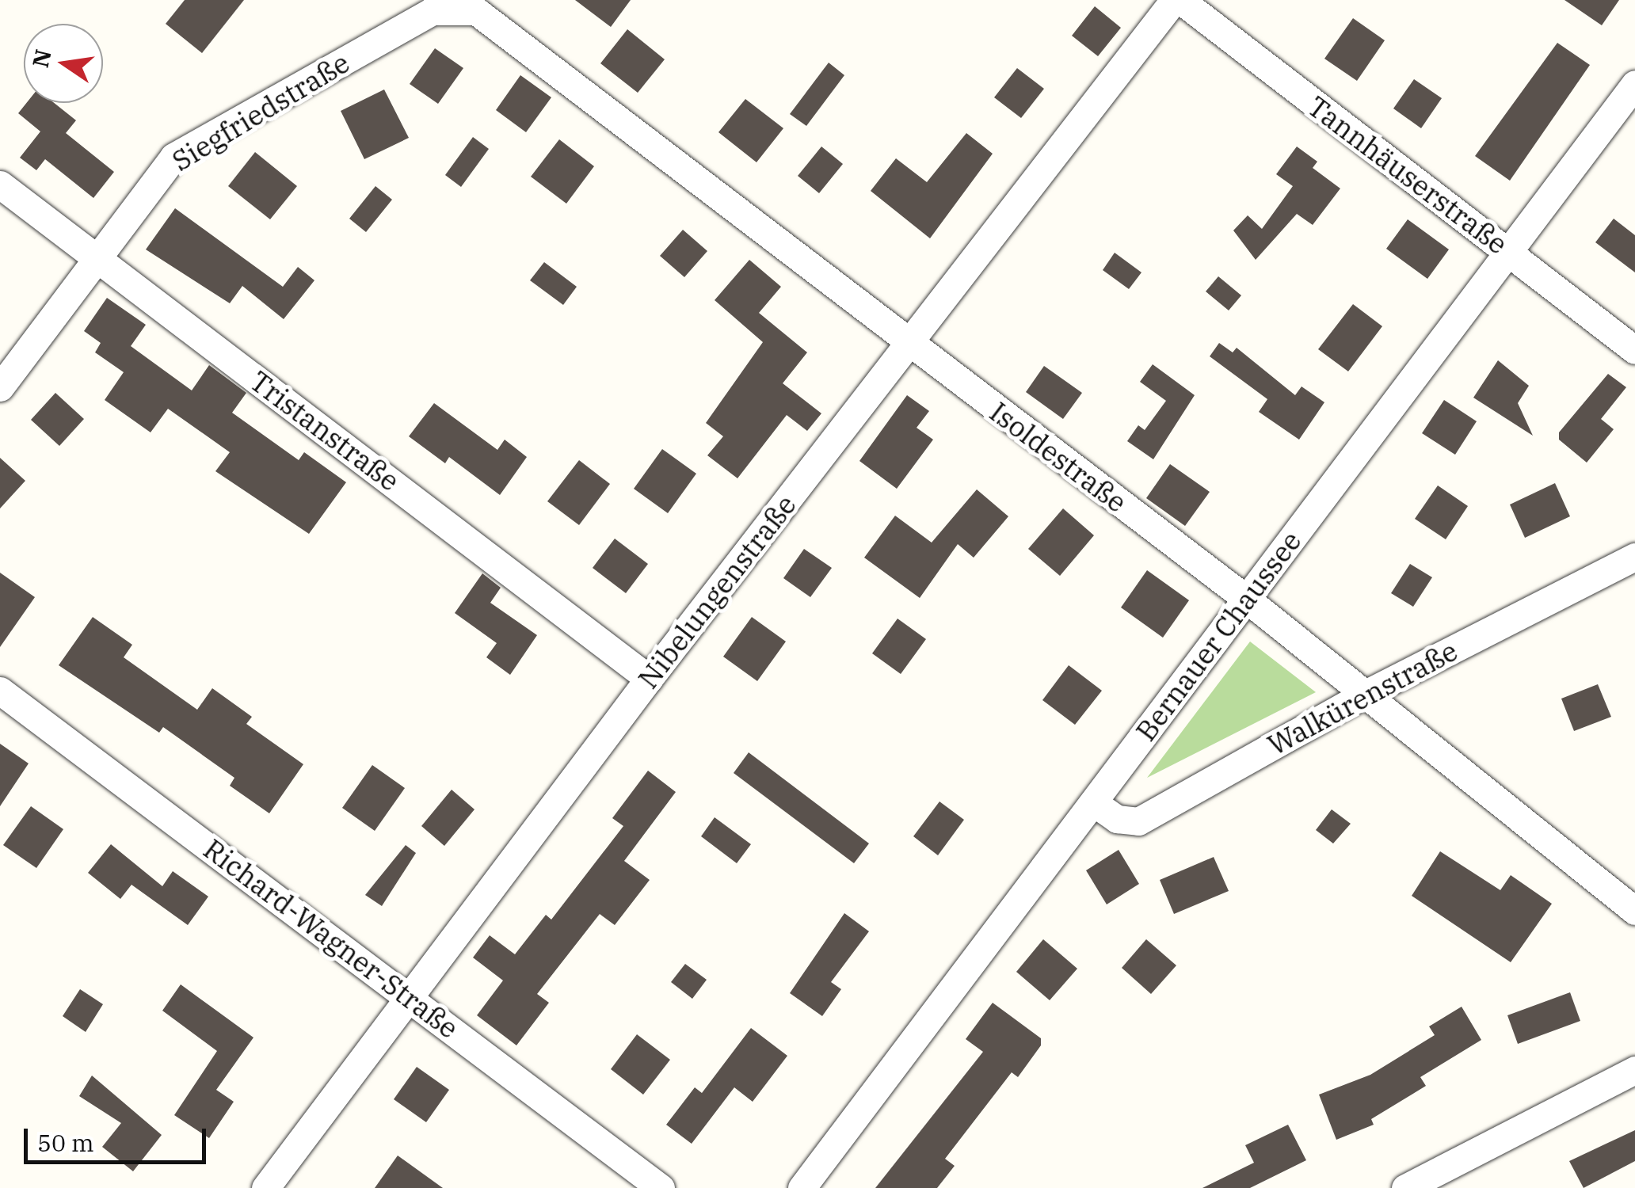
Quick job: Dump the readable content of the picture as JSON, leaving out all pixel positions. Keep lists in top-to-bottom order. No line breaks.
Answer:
{"streets":{"street":["Siegfriedstraße","Tannhäuserstraße","Tristanstraße","Isoldestraße","Nibelungenstraße","Bernauer Chaussee","Walkürenstraße","Richard-Wagner-Straße"]},"crossings":[["Siegfriedstraße","Tristanstraße"],["Siegfriedstraße","Isoldestraße"],["Tannhäuserstraße","Bernauer Chaussee"],["Tristanstraße","Nibelungenstraße"],["Isoldestraße","Nibelungenstraße"],["Isoldestraße","Bernauer Chaussee"],["Isoldestraße","Walkürenstraße"],["Nibelungenstraße","Richard-Wagner-Straße"],["Bernauer Chaussee","Walkürenstraße"]],"scale_bar":"50 m","north":"left"}
